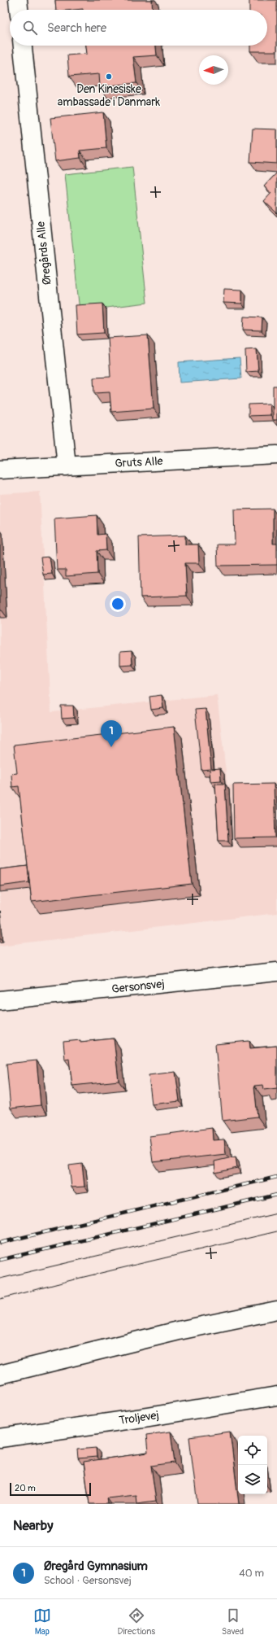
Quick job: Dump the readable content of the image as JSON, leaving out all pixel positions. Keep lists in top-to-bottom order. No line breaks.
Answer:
{"streets":{"street":["Øregårds Alle","Gruts Alle","Gersonsvej","Troljevej"]},"crossings":[["Øregårds Alle","Gruts Alle"]],"places":["Den Kinesiske ambassade i Danmark"],"scale_bar":"20 m","north":"left","page":{"search":"Search here","pins":"1","scale":"20 m","heading":"Nearby","list":[{"mark":"1","name":"Øregård Gymnasium","note":"School · Gersonsvej","value":"40 m"}],"nav":["Map","Directions","Saved"]}}
